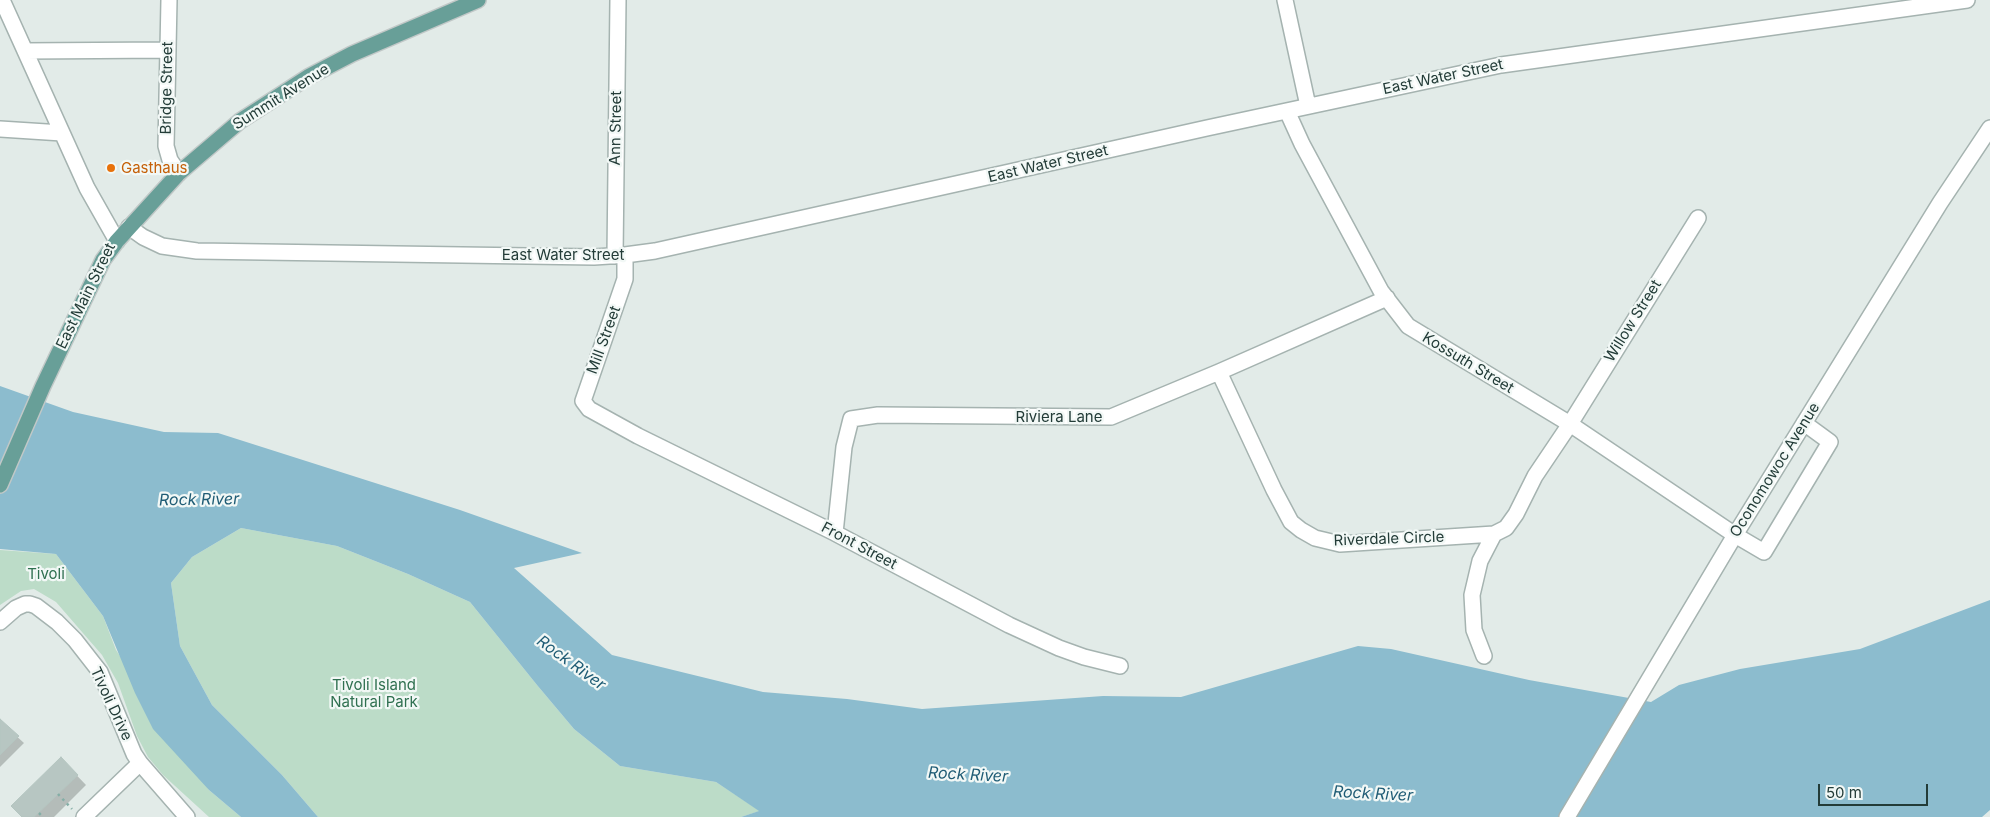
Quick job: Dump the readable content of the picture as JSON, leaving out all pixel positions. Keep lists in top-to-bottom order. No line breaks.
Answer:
{"streets":{"main road":["Summit Avenue","East Main Street"],"street":["East Water Street","Bridge Street","Ann Street","Willow Street","Mill Street","Kossuth Street","Riviera Lane","Oconomowoc Avenue","Riverdale Circle","Front Street","Tivoli Drive"]},"crossings":[["East Water Street","Summit Avenue"],["East Water Street","Ann Street"],["East Water Street","Mill Street"],["East Water Street","Kossuth Street"],["Bridge Street","Summit Avenue"],["Summit Avenue","East Main Street"],["Ann Street","Mill Street"],["Willow Street","Kossuth Street"],["Mill Street","Front Street"],["Kossuth Street","Riviera Lane"],["Kossuth Street","Oconomowoc Avenue"],["Riviera Lane","Riverdale Circle"],["Riviera Lane","Front Street"]],"water":["Rock River"],"parks":["Tivoli","Tivoli Island Natural Park"],"places":["Gasthaus"],"scale_bar":"50 m"}
